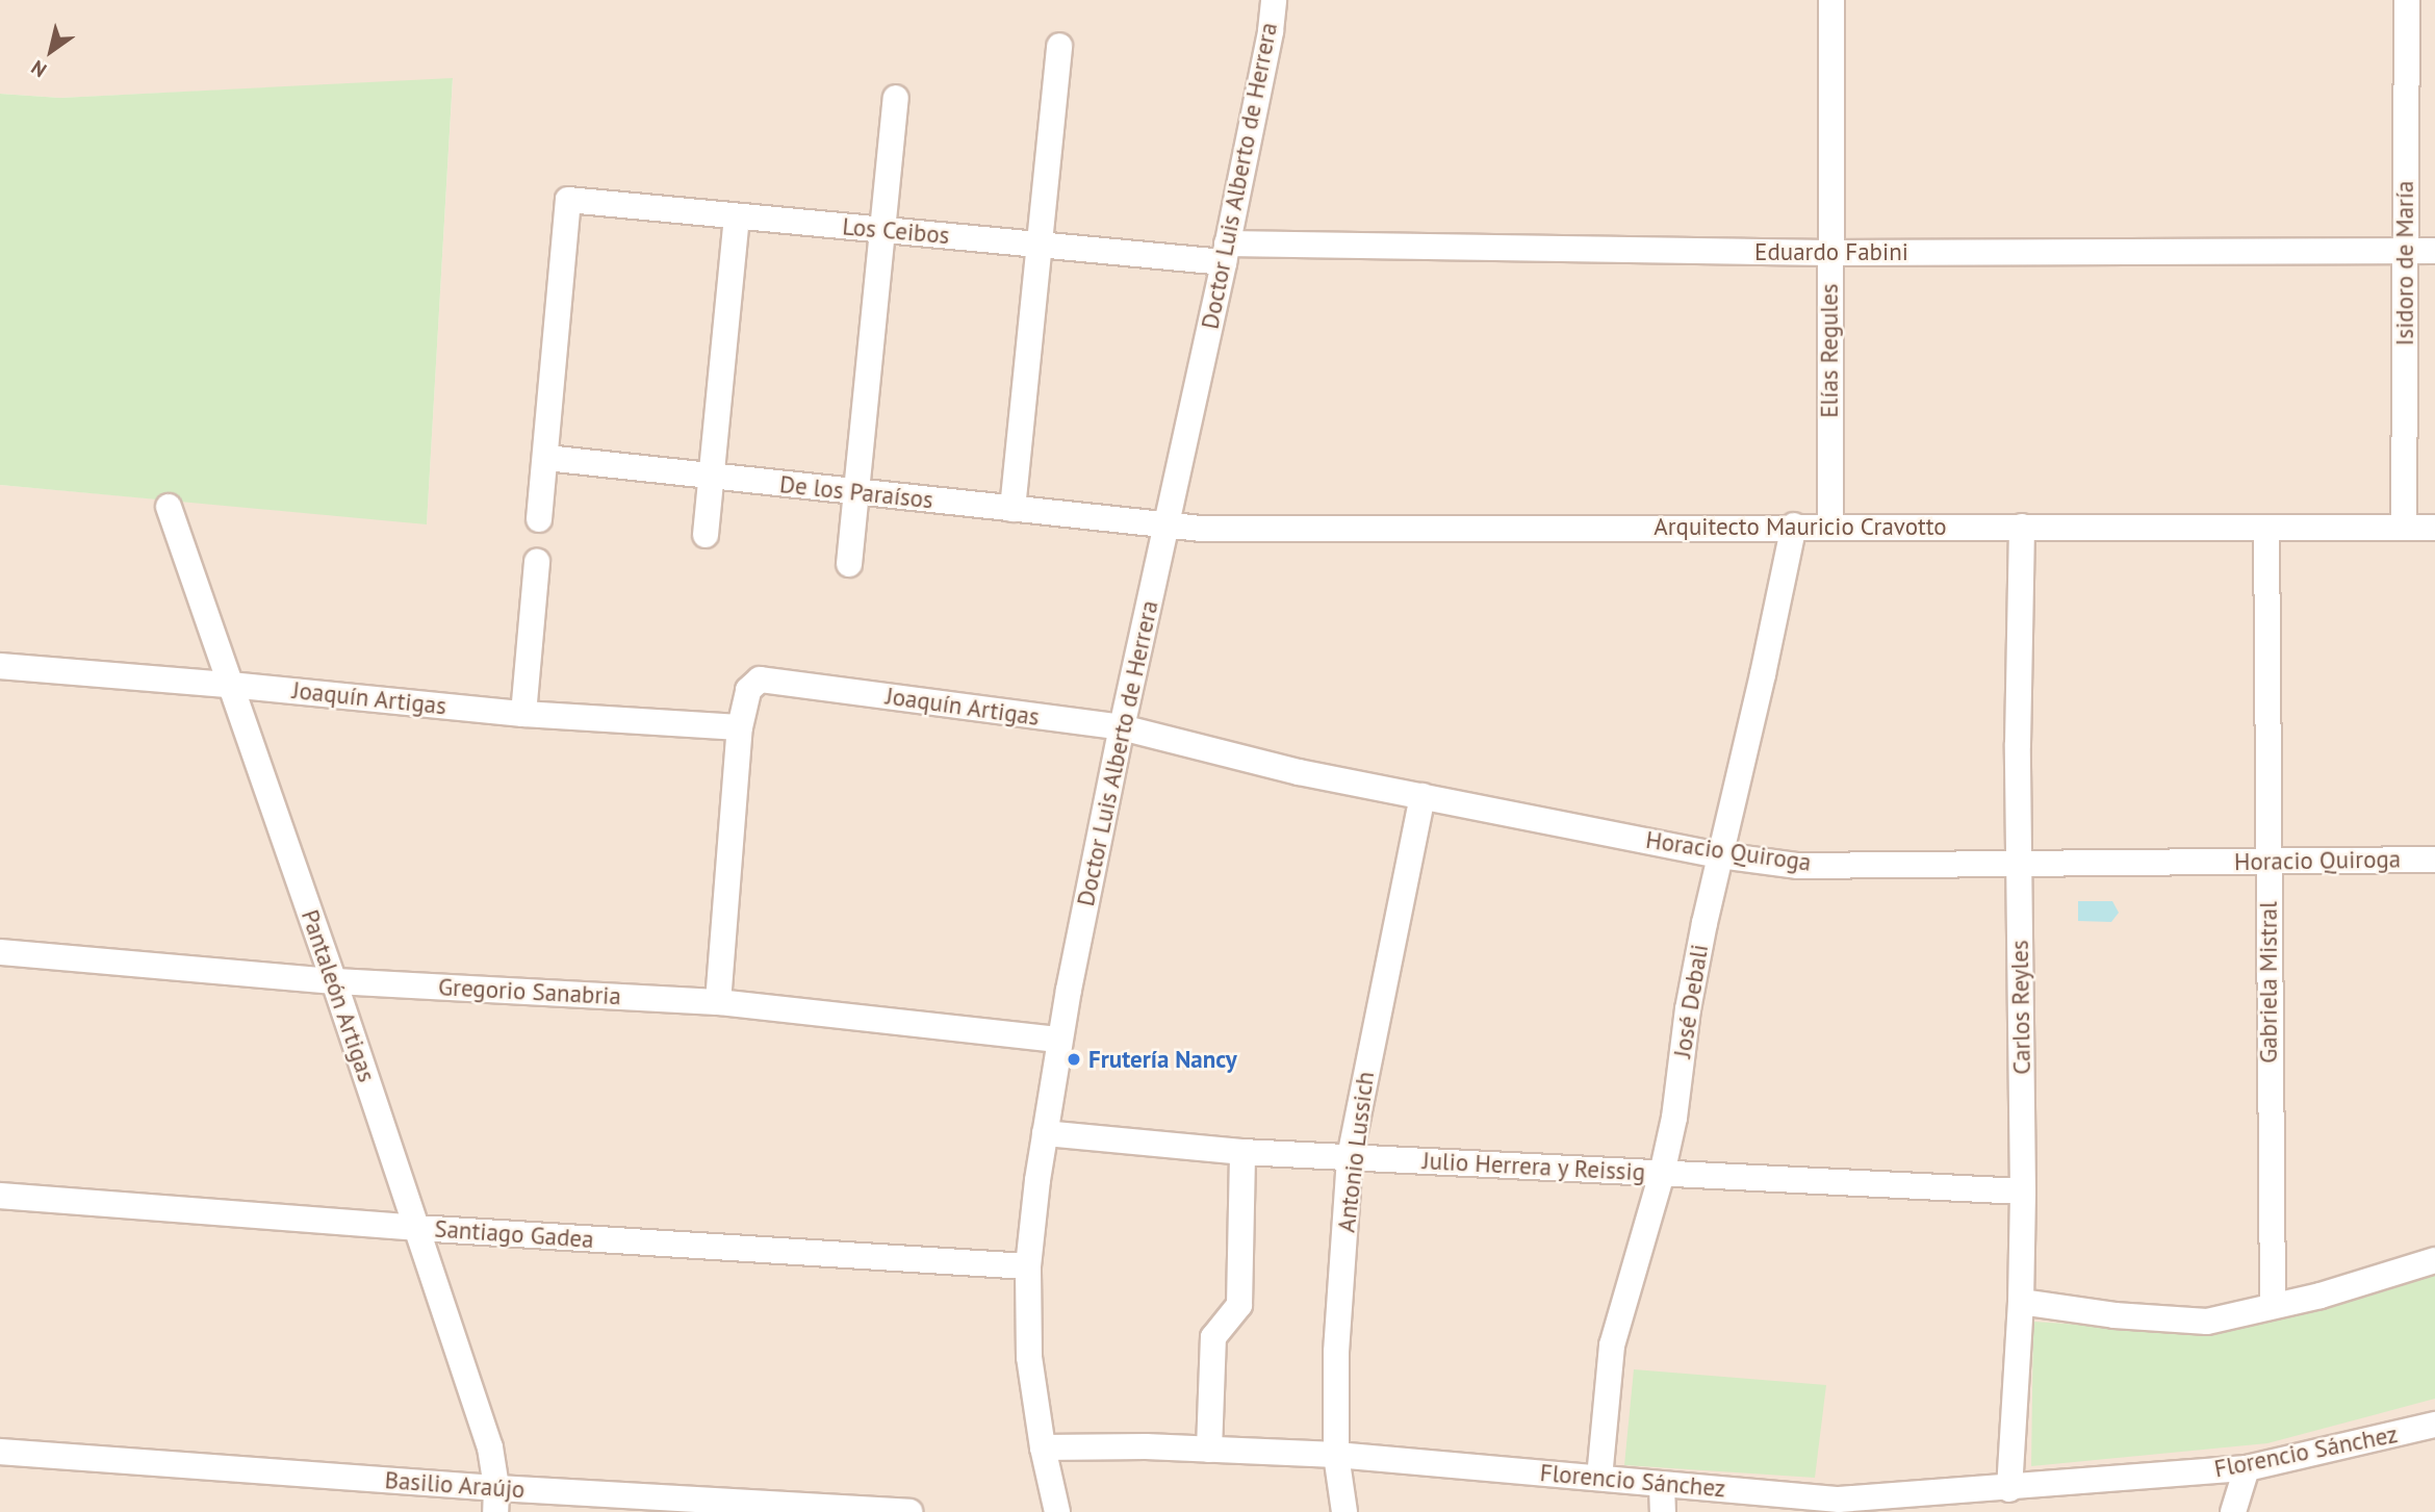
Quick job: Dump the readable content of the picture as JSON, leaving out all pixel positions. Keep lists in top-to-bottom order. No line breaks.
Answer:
{"streets":{"street":["Doctor Luis Alberto de Herrera","Los Ceibos","Eduardo Fabini","Isidoro de María","Elías Regules","De los Paraísos","Arquitecto Mauricio Cravotto","Joaquín Artigas","Horacio Quiroga","Gabriela Mistral","Gregorio Sanabria","Pantaleón Artigas","José Debali","Carlos Reyles","Antonio Lussich","Julio Herrera y Reissig","Santiago Gadea","Florencio Sánchez","Basilio Araújo"]},"crossings":[["Doctor Luis Alberto de Herrera","Los Ceibos"],["Doctor Luis Alberto de Herrera","Eduardo Fabini"],["Doctor Luis Alberto de Herrera","De los Paraísos"],["Doctor Luis Alberto de Herrera","Arquitecto Mauricio Cravotto"],["Doctor Luis Alberto de Herrera","Joaquín Artigas"],["Doctor Luis Alberto de Herrera","Horacio Quiroga"],["Doctor Luis Alberto de Herrera","Gregorio Sanabria"],["Doctor Luis Alberto de Herrera","Julio Herrera y Reissig"],["Doctor Luis Alberto de Herrera","Santiago Gadea"],["Doctor Luis Alberto de Herrera","Florencio Sánchez"],["Los Ceibos","Eduardo Fabini"],["Los Ceibos","De los Paraísos"],["Eduardo Fabini","Isidoro de María"],["Eduardo Fabini","Elías Regules"],["Isidoro de María","Arquitecto Mauricio Cravotto"],["Elías Regules","Arquitecto Mauricio Cravotto"],["De los Paraísos","Arquitecto Mauricio Cravotto"],["Arquitecto Mauricio Cravotto","Gabriela Mistral"],["Arquitecto Mauricio Cravotto","José Debali"],["Arquitecto Mauricio Cravotto","Carlos Reyles"],["Joaquín Artigas","Horacio Quiroga"],["Joaquín Artigas","Pantaleón Artigas"],["Horacio Quiroga","Gabriela Mistral"],["Horacio Quiroga","José Debali"],["Horacio Quiroga","Carlos Reyles"],["Horacio Quiroga","Antonio Lussich"],["Gregorio Sanabria","Pantaleón Artigas"],["Pantaleón Artigas","Santiago Gadea"],["Pantaleón Artigas","Basilio Araújo"],["José Debali","Julio Herrera y Reissig"],["José Debali","Florencio Sánchez"],["Carlos Reyles","Julio Herrera y Reissig"],["Carlos Reyles","Florencio Sánchez"],["Antonio Lussich","Julio Herrera y Reissig"],["Antonio Lussich","Florencio Sánchez"]],"places":["Frutería Nancy"],"north":"bottom left"}
